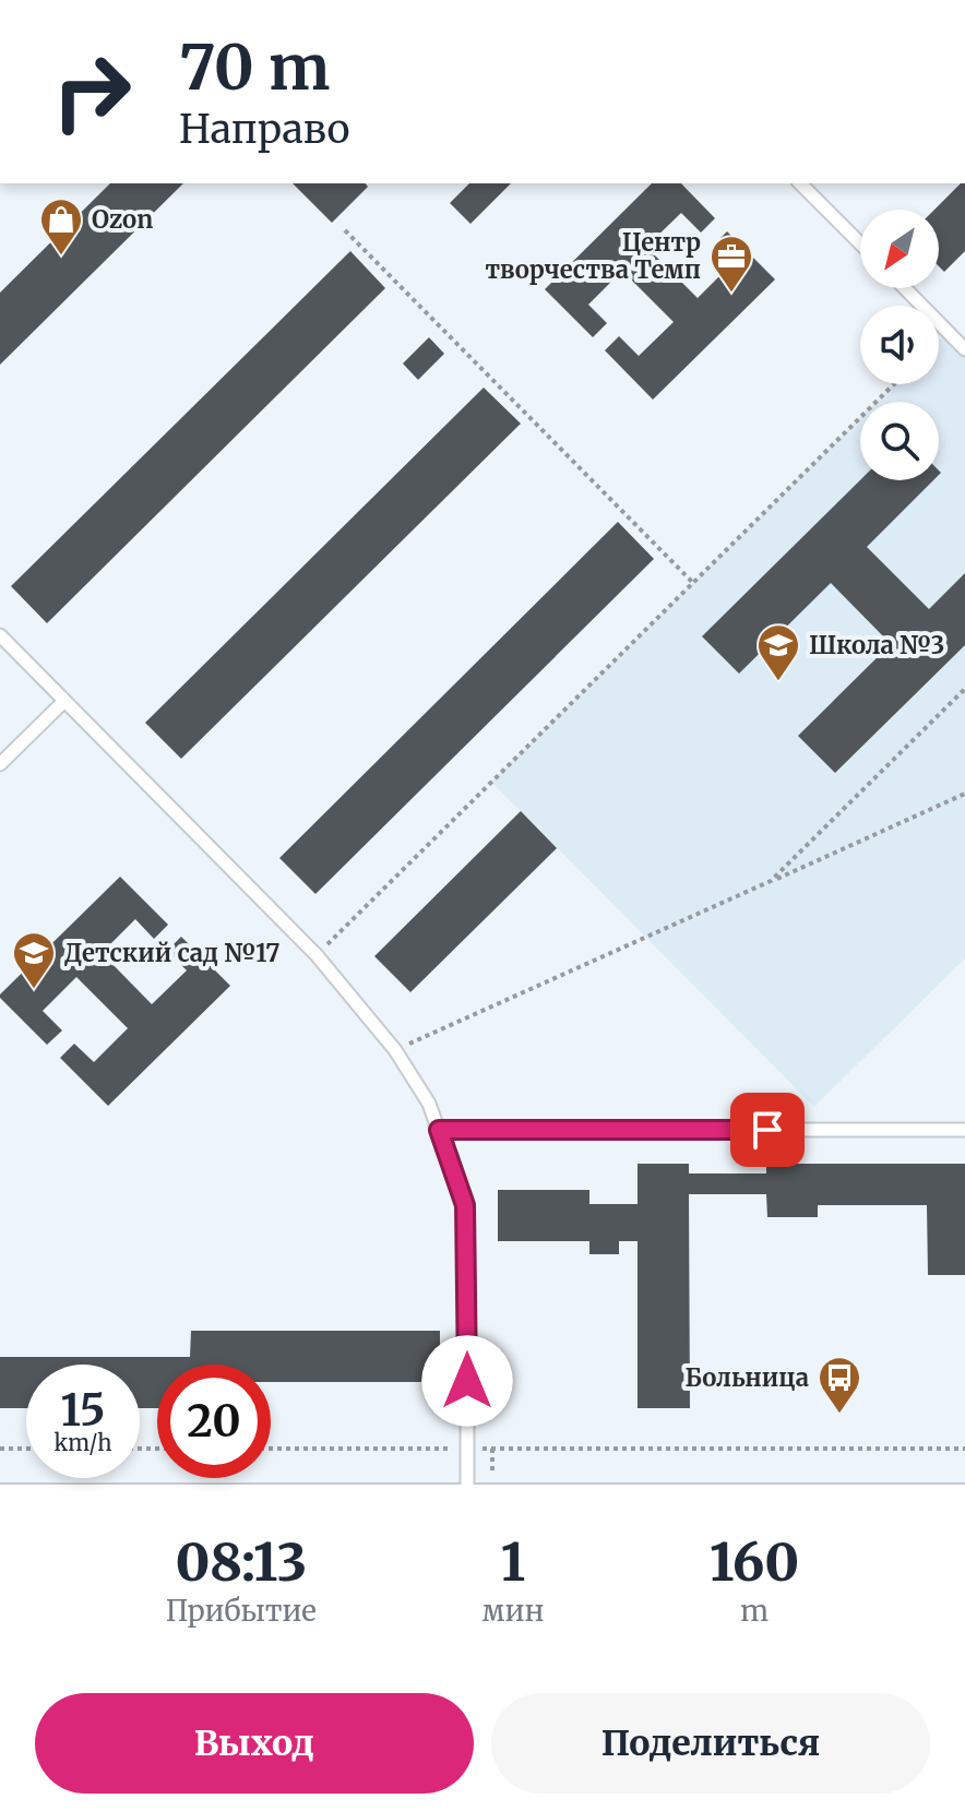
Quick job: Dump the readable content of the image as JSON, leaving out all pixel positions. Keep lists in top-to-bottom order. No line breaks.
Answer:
{"places":{"shop":["Ozon"],"office":["Центр творчества Темп"],"school or university":["Школа №3","Детский сад №17"],"bus stop":["Больница"]},"north":"bottom left","page":{"turn":["70 m","Направо"],"speed":"15 km/h","limit":"20","eta":["08:13","Прибытие","1","мин","160","m"],"buttons":["Выход","Поделиться"]}}
